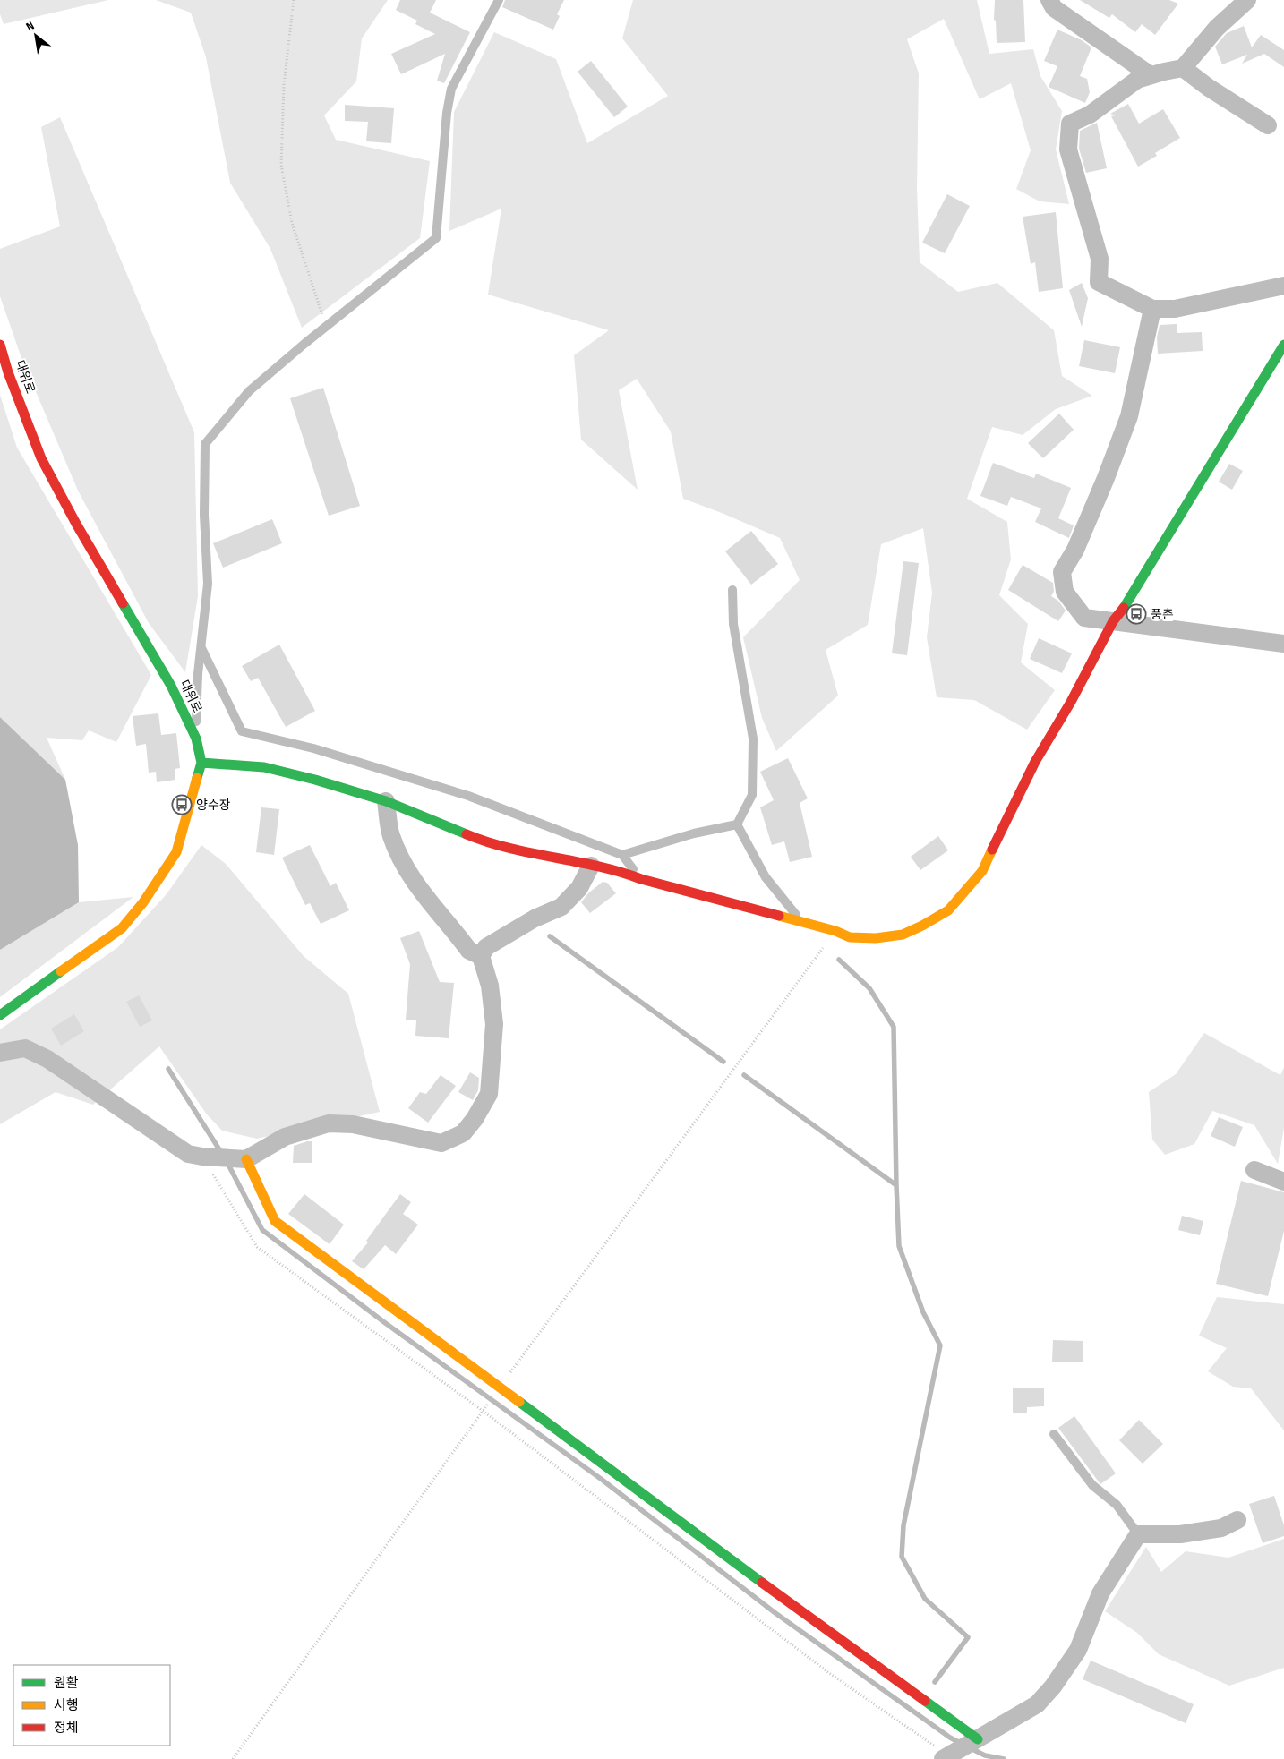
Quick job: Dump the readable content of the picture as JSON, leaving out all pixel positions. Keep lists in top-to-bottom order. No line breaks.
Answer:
{"streets":{"street":["대위로"]},"places":{"bus stop":["풍촌","양수장"]},"legend":["원활","서행","정체"],"north":"top left"}
